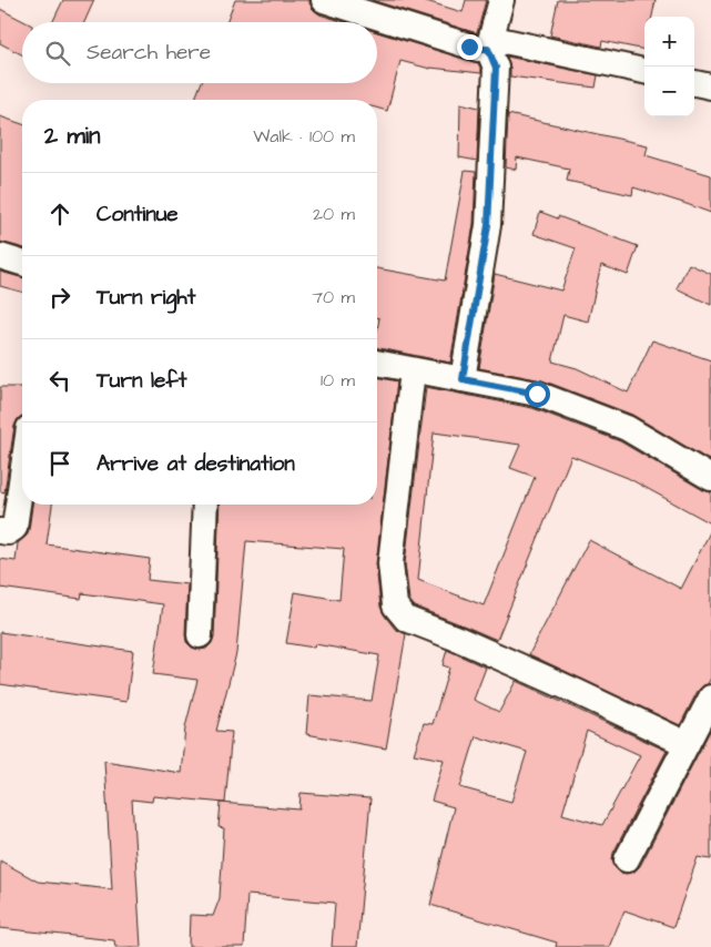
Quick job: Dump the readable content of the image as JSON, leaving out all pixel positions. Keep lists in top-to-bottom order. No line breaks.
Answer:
{"page":{"map_buttons":["+","−"],"search":"Search here","heading":["2 min","Walk · 100 m"],"list":[["Continue","20 m"],["Turn right","70 m"],["Turn left","10 m"],"Arrive at destination"]}}
